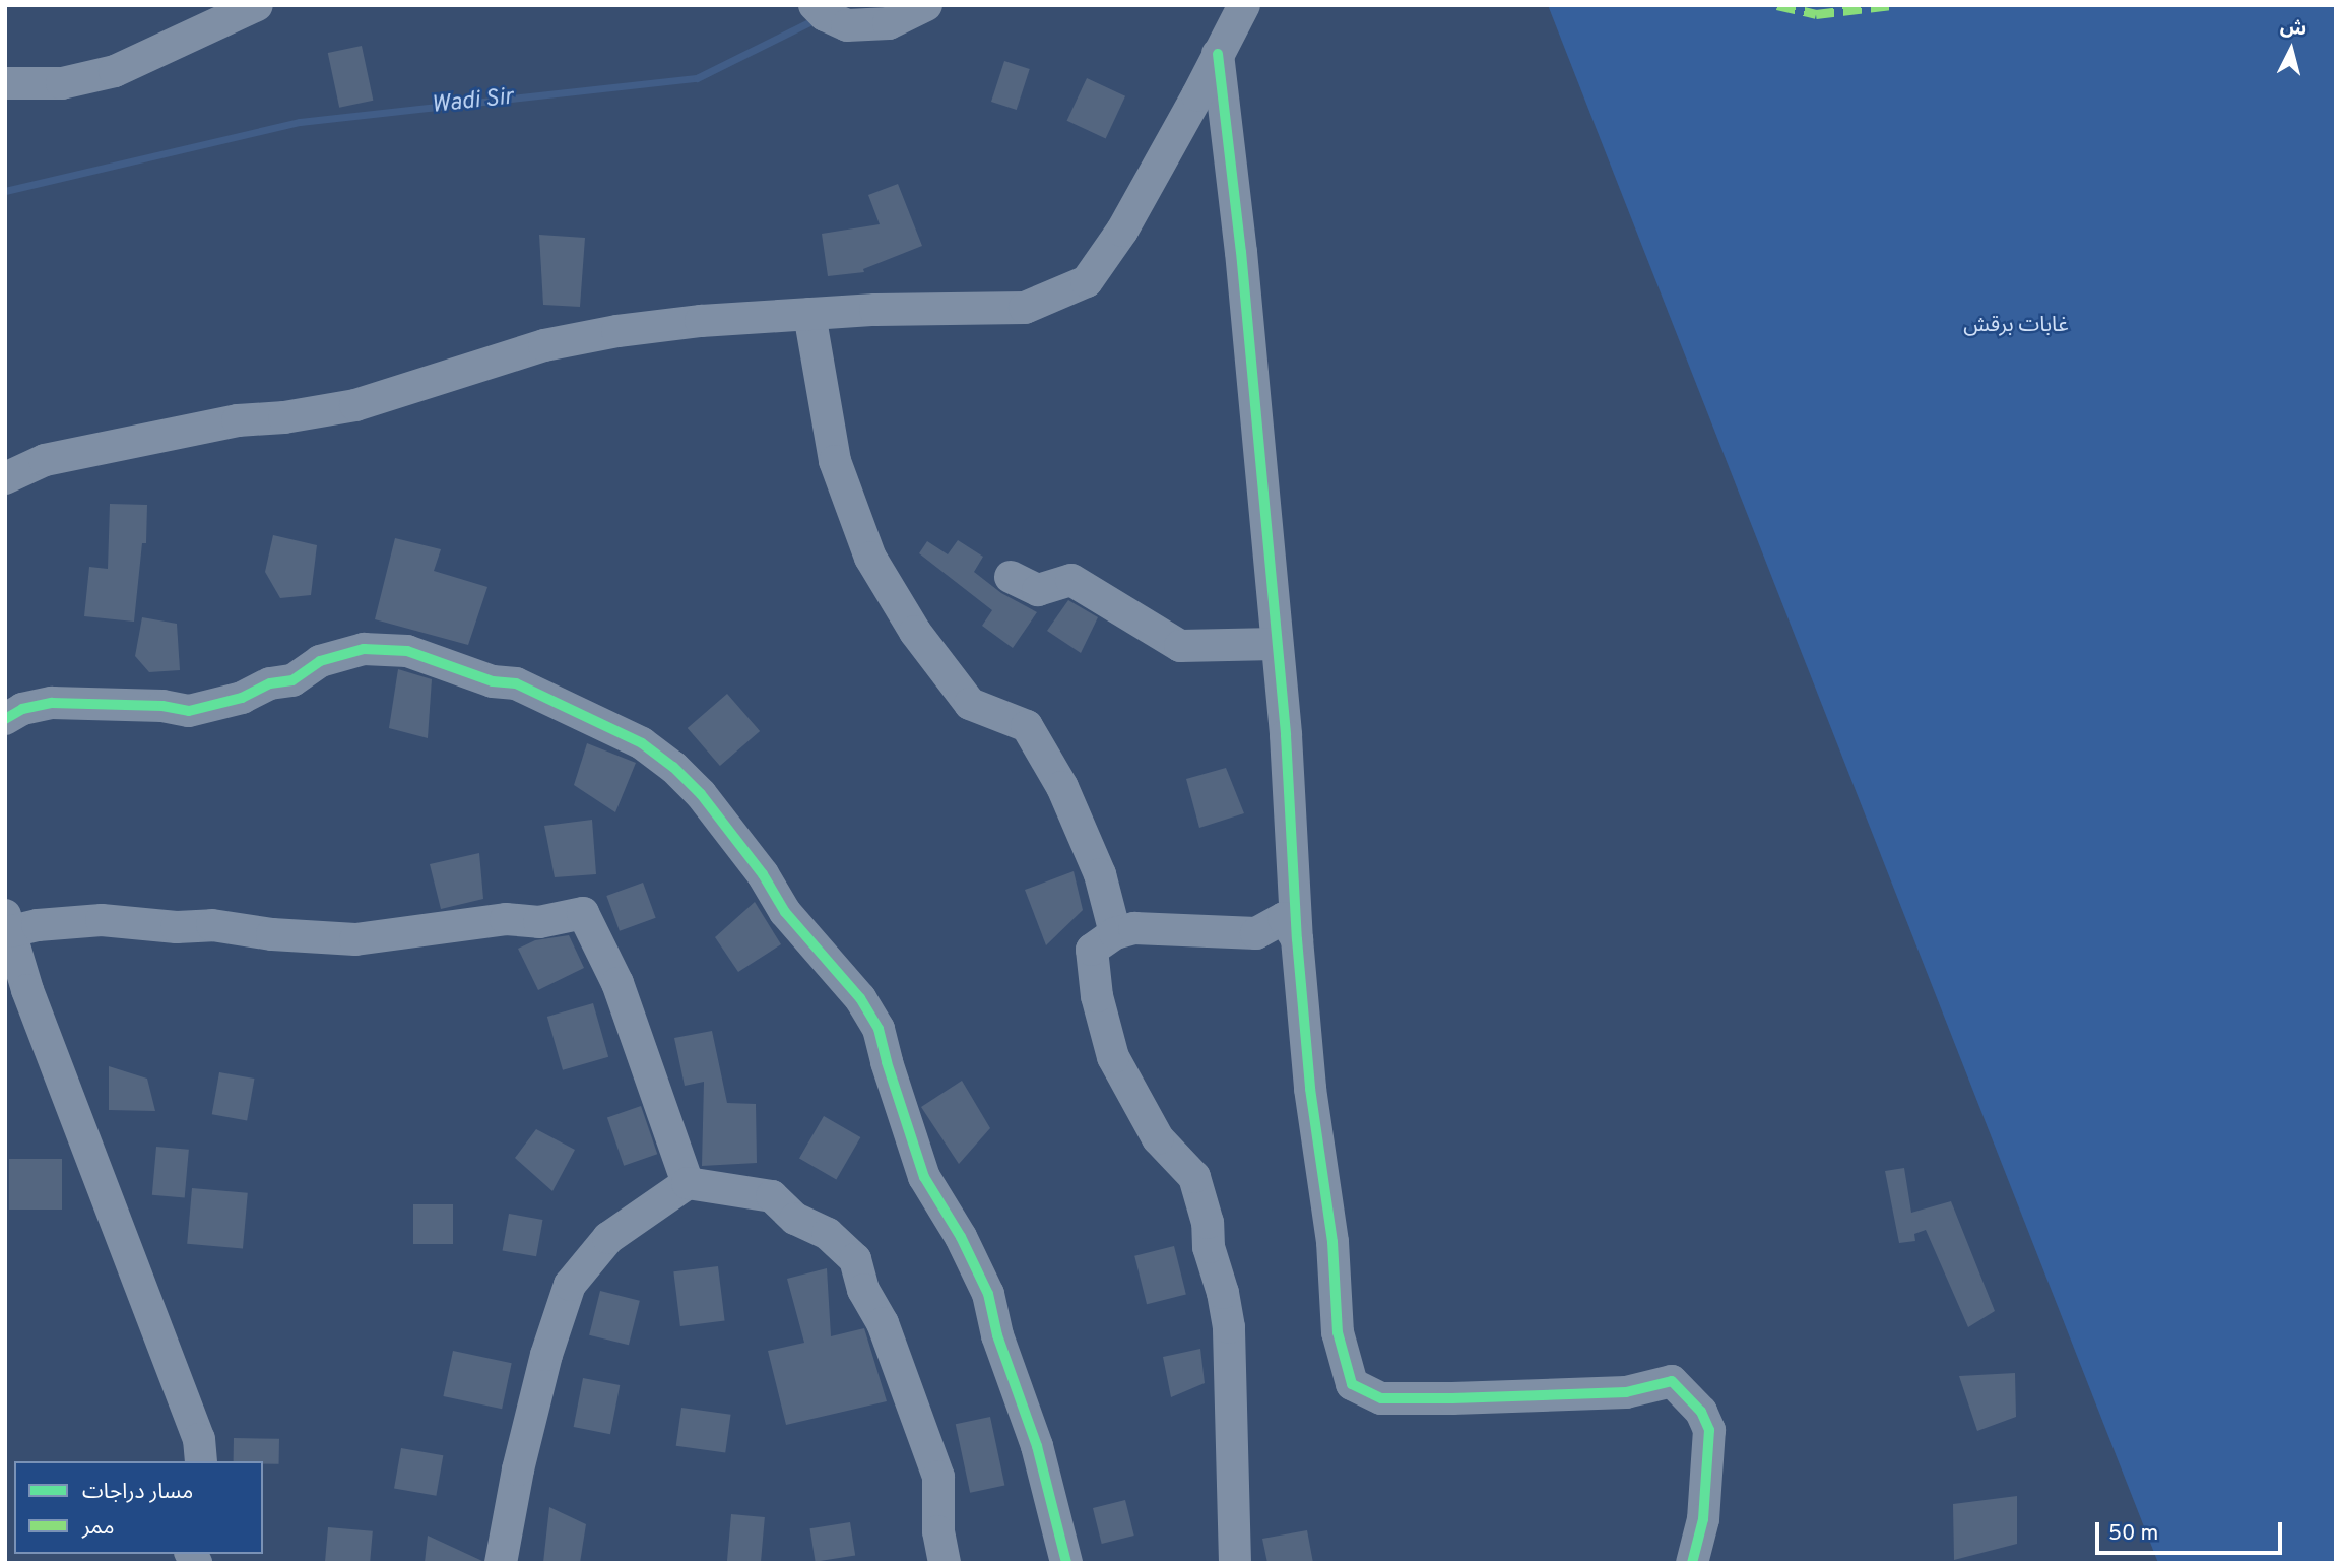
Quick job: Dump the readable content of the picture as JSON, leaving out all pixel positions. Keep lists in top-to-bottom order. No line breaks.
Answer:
{"water":["Wadi Sir"],"parks":["غابات برقش"],"legend":["مسار دراجات","ممر"],"scale_bar":"50 m","north":"top"}
